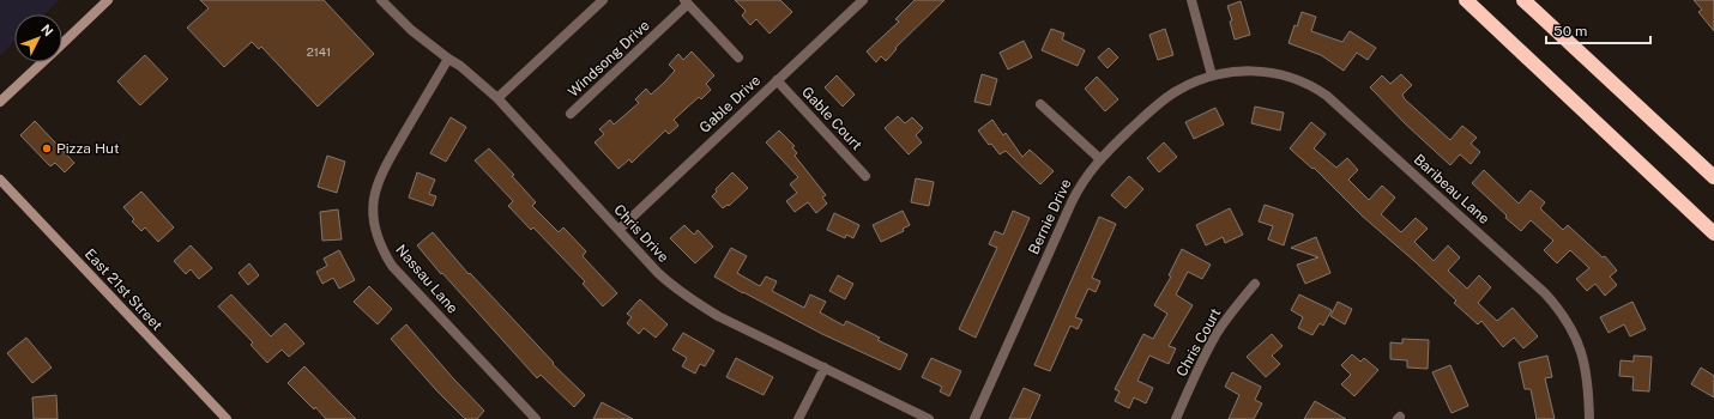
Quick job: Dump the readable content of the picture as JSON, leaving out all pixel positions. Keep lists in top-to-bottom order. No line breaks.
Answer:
{"streets":{"main road":["East 21st Street"],"street":["Windsong Drive","Gable Drive","Gable Court","Baribeau Lane","Bernie Drive","Chris Drive","Nassau Lane","Chris Court"]},"crossings":[["Gable Drive","Gable Court"],["Gable Drive","Chris Drive"],["Baribeau Lane","Bernie Drive"],["Chris Drive","Nassau Lane"]],"places":["Pizza Hut"],"house_numbers":["2141"],"scale_bar":"50 m","north":"top right"}
